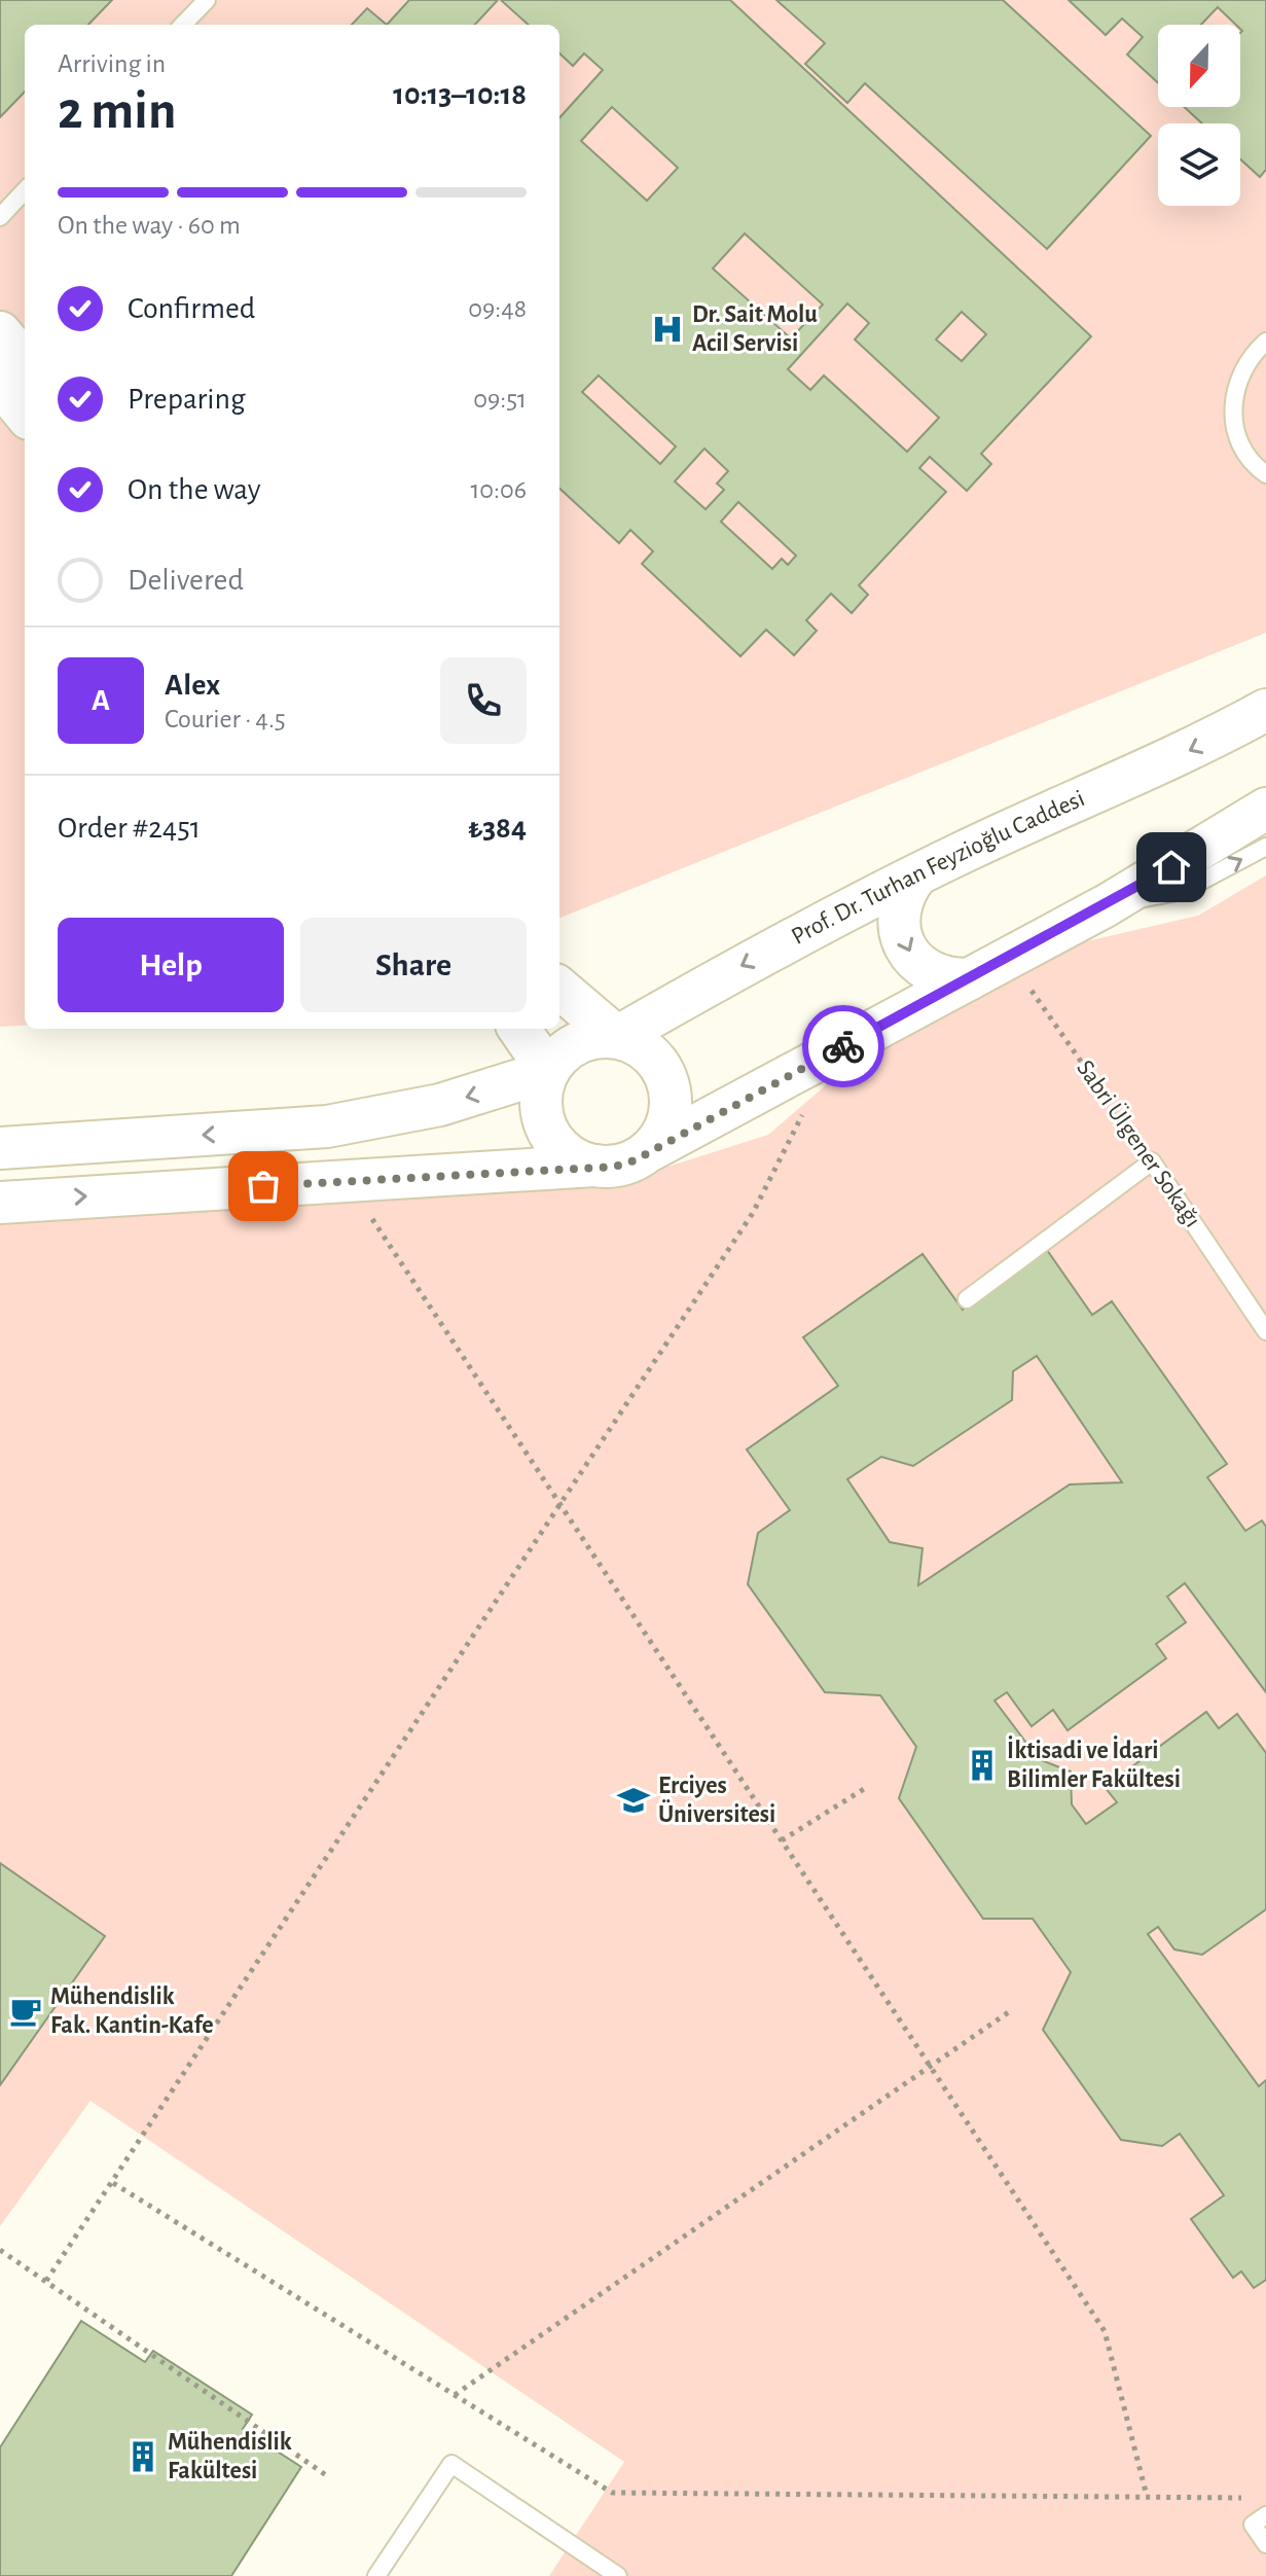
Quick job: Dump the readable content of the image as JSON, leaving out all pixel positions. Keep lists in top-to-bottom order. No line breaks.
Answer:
{"streets":{"street":["Prof. Dr. Turhan Feyzioğlu Caddesi"],"lane":["Sabri Ülgener Sokağı"]},"places":{"hospital":["Dr. Sait Molu Acil Servisi"],"building":["İktisadi ve İdari Bilimler Fakültesi","Mühendislik Fakültesi"],"school or university":["Erciyes Üniversitesi"],"cafe":["Mühendislik Fak. Kantin-Kafe"]},"north":"bottom","page":{"heading":["2 min","Arriving in","10:13–10:18"],"panel":["Alex","Courier · 4.5","Order #2451","₺384"],"bar":"On the way · 60 m","list":[["Confirmed","09:48"],["Preparing","09:51"],["On the way","10:06"],"Delivered"],"round":"A","buttons":["Help","Share"]}}
